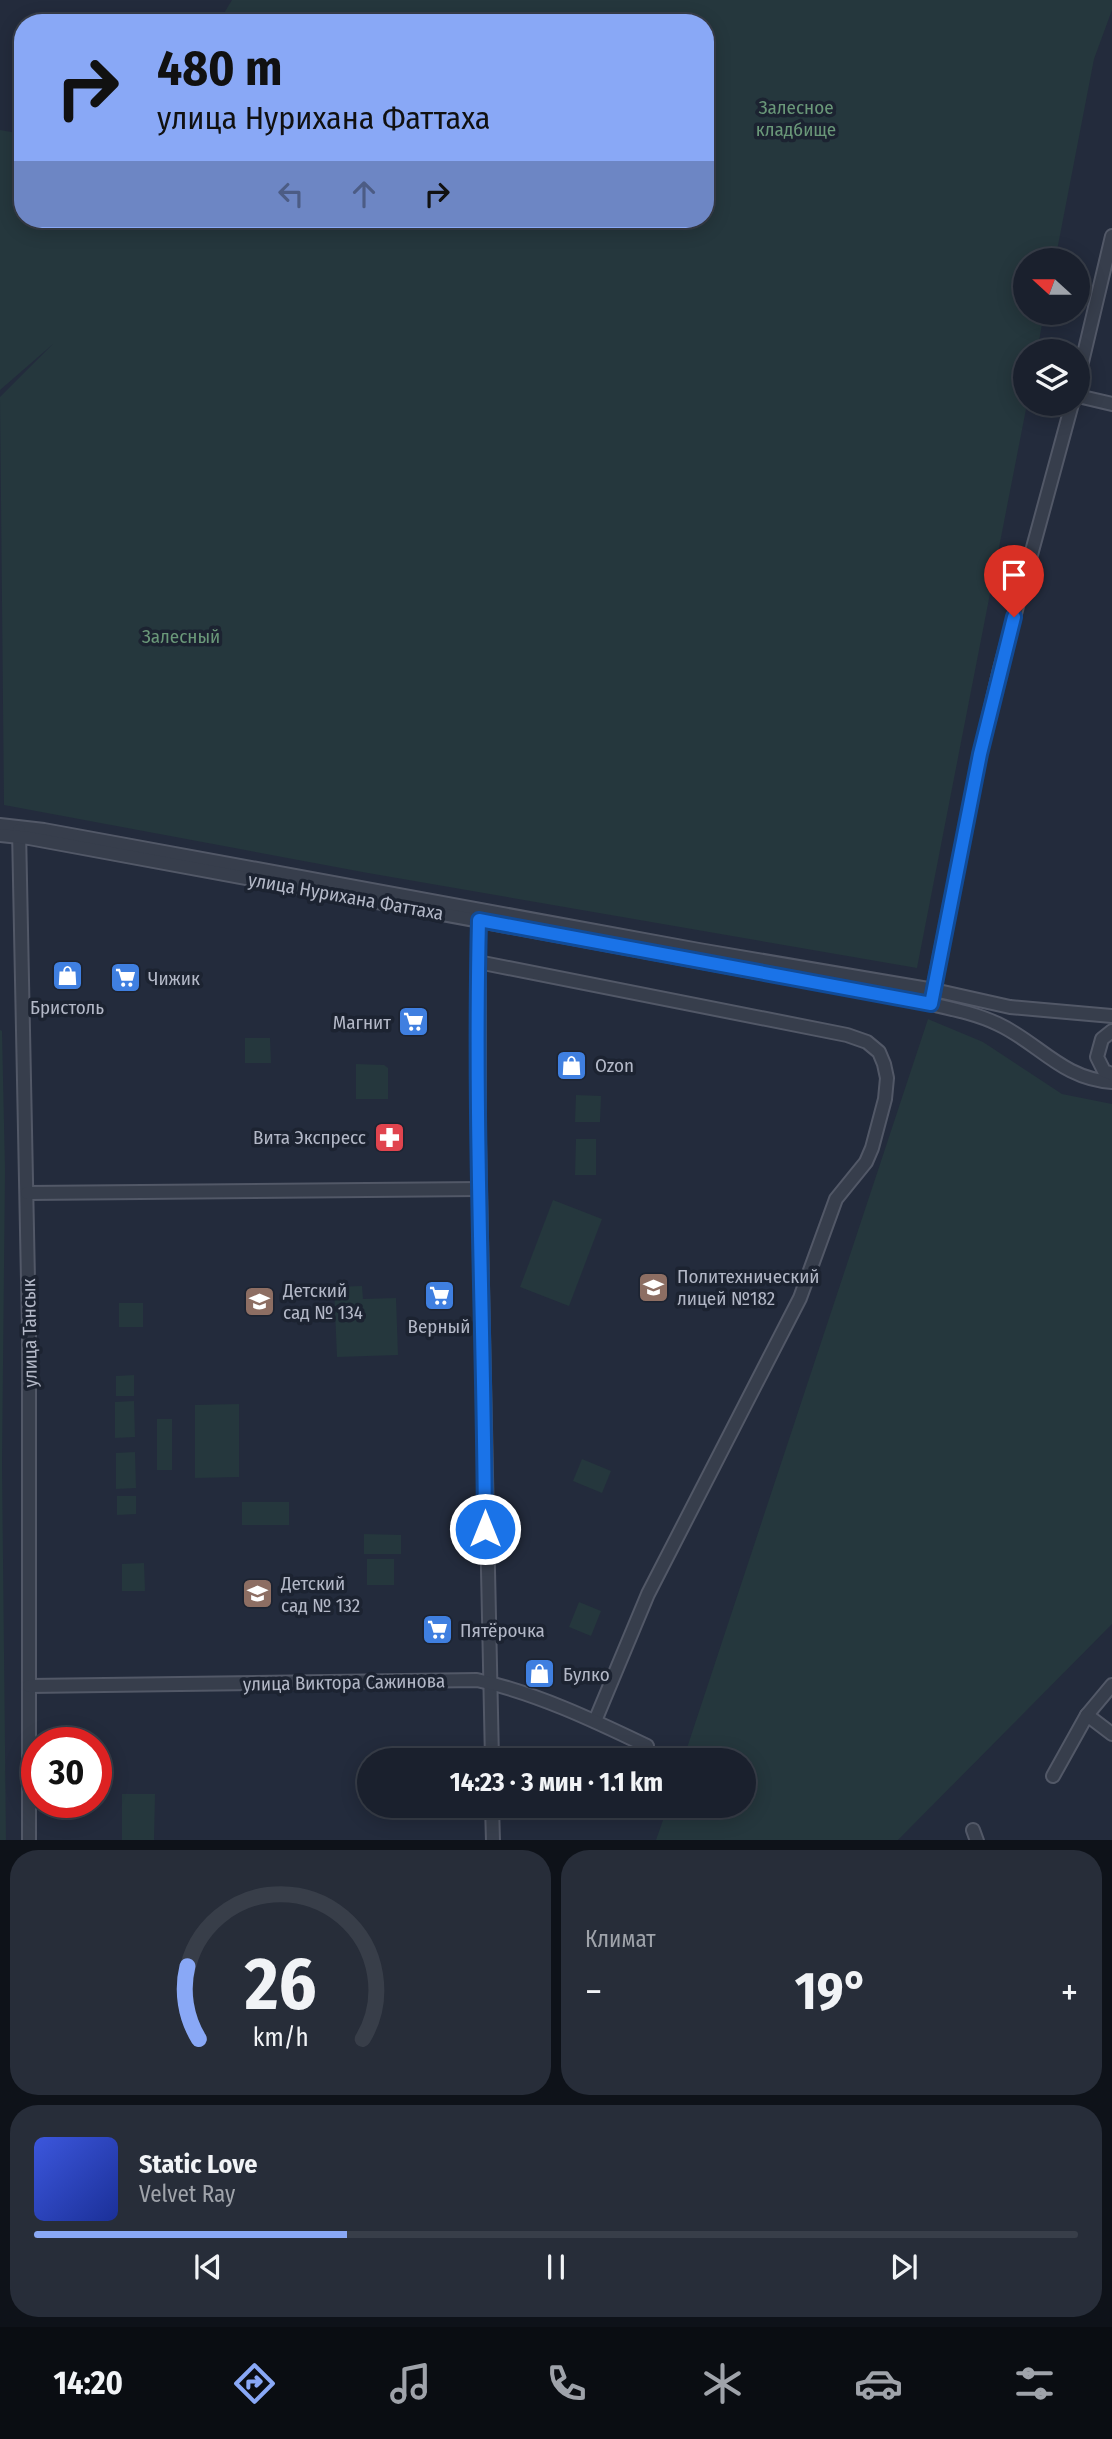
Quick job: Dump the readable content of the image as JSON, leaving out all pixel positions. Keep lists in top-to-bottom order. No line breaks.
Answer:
{"streets":{"street":["улица Нурихана Фаттаха","улица Тансык","улица Виктора Сажинова"]},"crossings":[["улица Нурихана Фаттаха","улица Тансык"],["улица Тансык","улица Виктора Сажинова"]],"parks":["Залесное кладбище","Залесный"],"places":{"shop":["Бристоль","Ozon","Булко"],"supermarket":["Чижик","Магнит","Верный","Пятёрочка"],"pharmacy":["Вита Экспресс"],"school or university":["Политехнический лицей №182","Детский сад № 134","Детский сад № 132"]},"north":"left","page":{"turn":["480 m","улица Нурихана Фаттаха"],"limit":"30","trip":"14:23 · 3 мин · 1.1 km","tile":"Климат","heat":["−","19°","+"],"song":["Static Love","Velvet Ray"],"tabs":"14:20","gauge":["26","km/h"]}}
